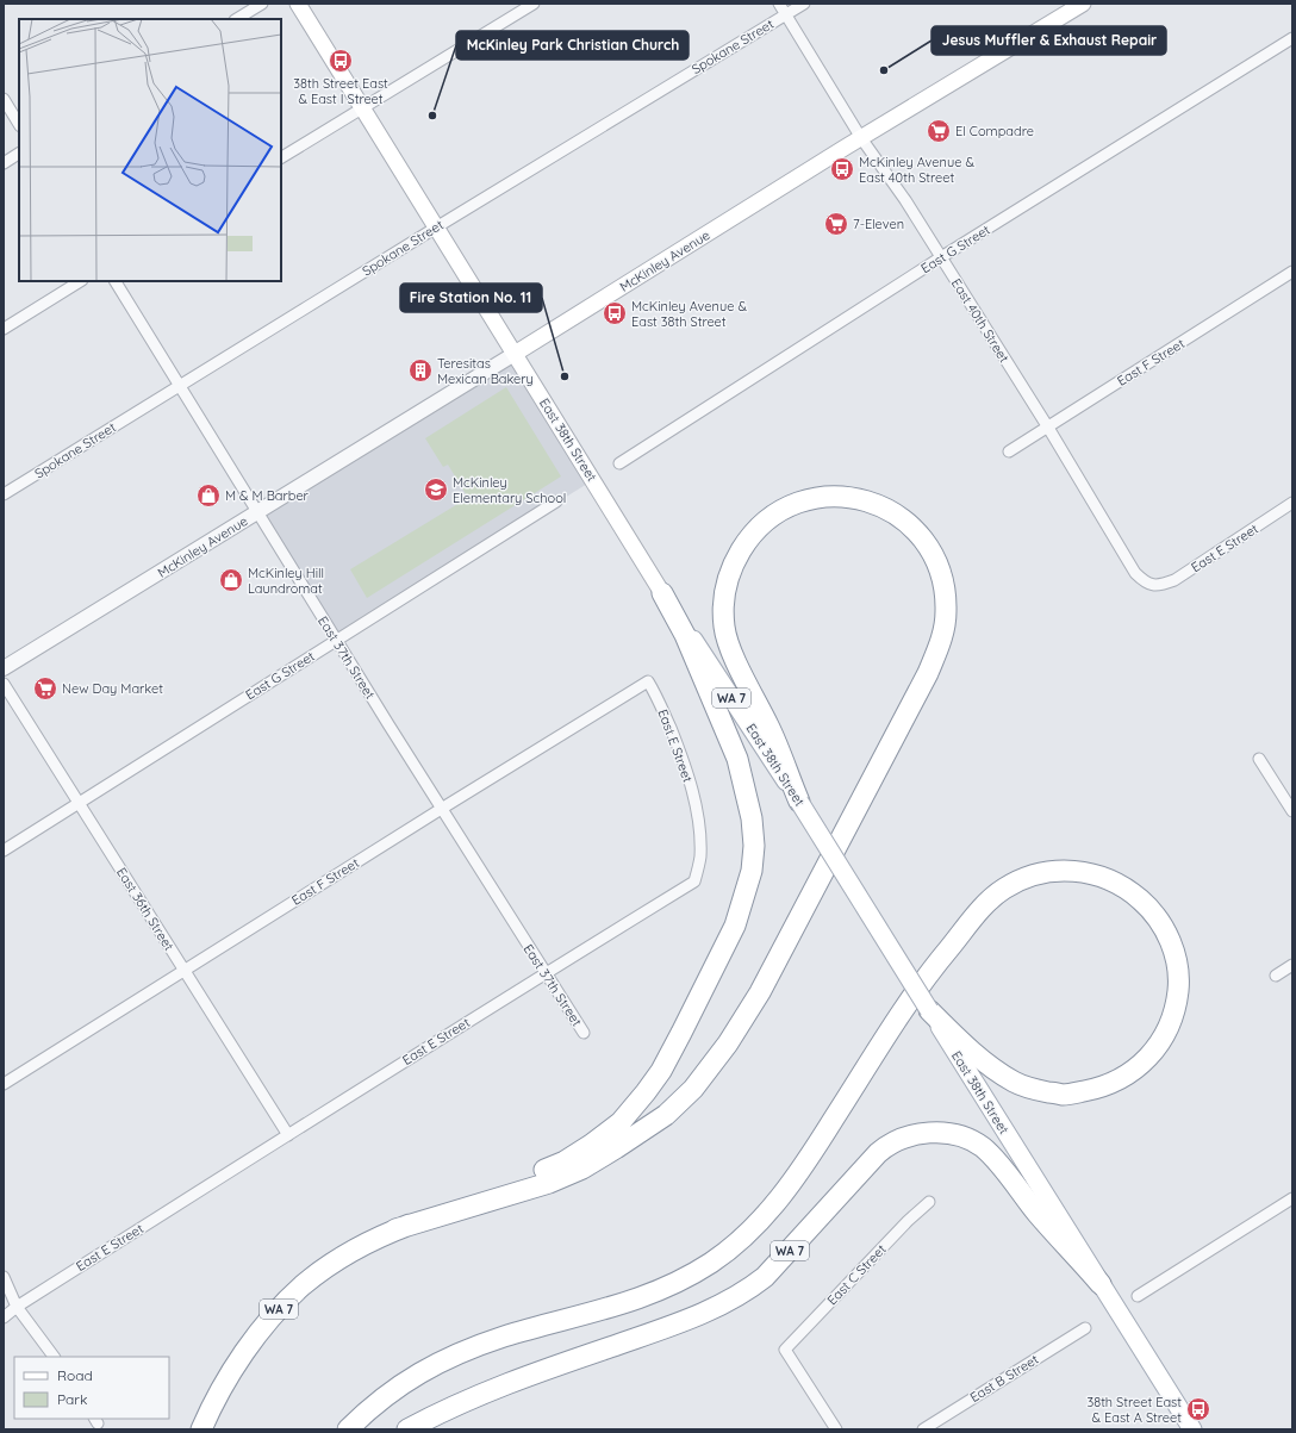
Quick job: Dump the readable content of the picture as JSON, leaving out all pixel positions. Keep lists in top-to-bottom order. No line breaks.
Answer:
{"streets":{"highway":["WA 7"],"main road":["McKinley Avenue","East 38th Street"],"street":["Spokane Street","East G Street","East 40th Street","East F Street","East E Street","East 37th Street","East 36th Street","East C Street","East B Street"]},"crossings":[["Spokane Street","East 40th Street"],["Spokane Street","East 38th Street"],["Spokane Street","East 37th Street"],["East G Street","East 40th Street"],["East G Street","East 37th Street"],["East G Street","East 36th Street"],["McKinley Avenue","East 40th Street"],["McKinley Avenue","East 38th Street"],["McKinley Avenue","East 37th Street"],["East 40th Street","East F Street"],["East 40th Street","East E Street"],["East F Street","East E Street"],["East F Street","East 37th Street"],["East F Street","East 36th Street"],["East 38th Street","WA 7"],["East E Street","East 37th Street"],["East E Street","East 36th Street"]],"places":{"bus stop":["38th Street East & East I Street","McKinley Avenue & East 40th Street","McKinley Avenue & East 38th Street","38th Street East & East A Street"],"other":["Jesus Muffler & Exhaust Repair","McKinley Park Christian Church","Fire Station No. 11"],"supermarket":["El Compadre","7-Eleven","New Day Market"],"building":["Teresitas Mexican Bakery"],"school or university":["McKinley Elementary School"],"shop":["M & M Barber","McKinley Hill Laundromat"]},"legend":["Road","Park"]}
